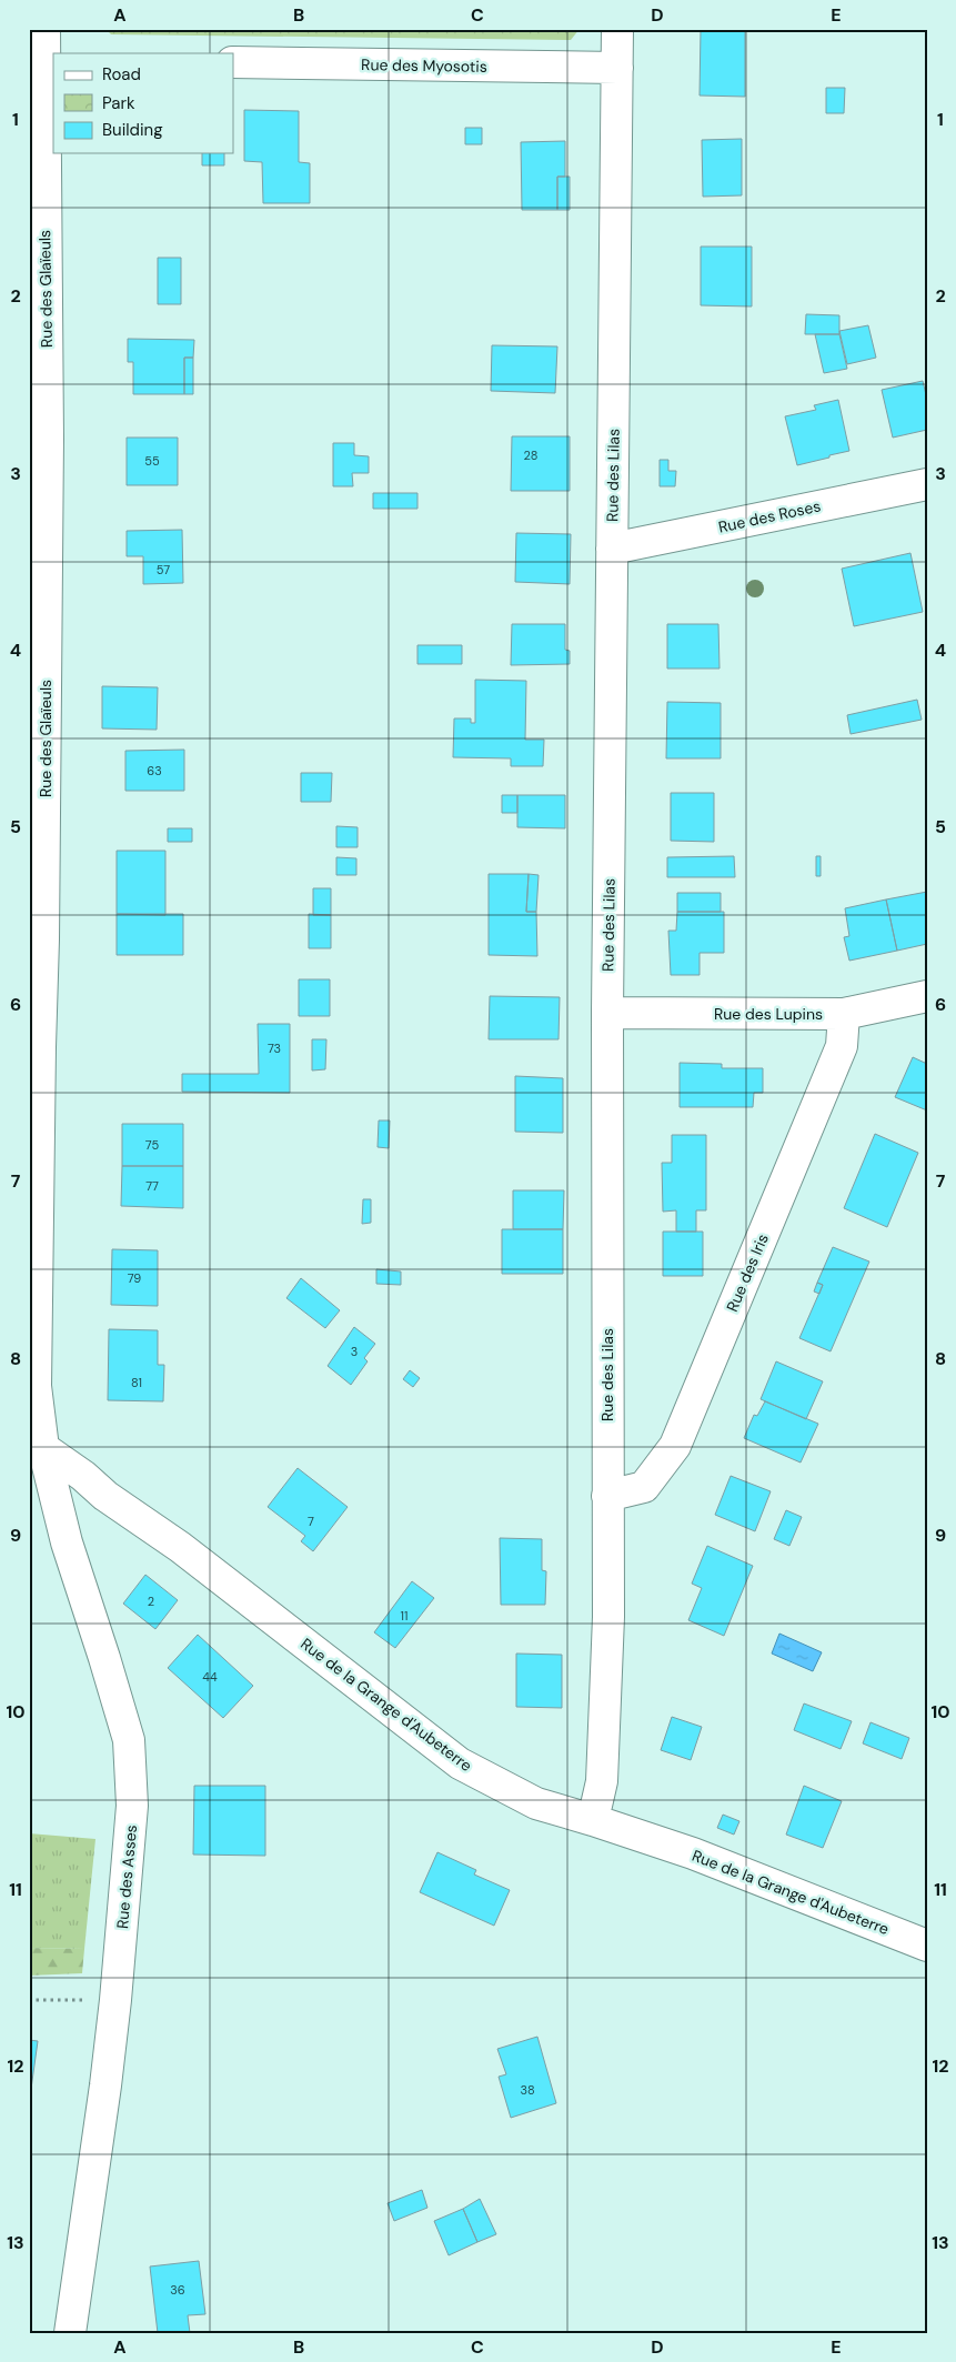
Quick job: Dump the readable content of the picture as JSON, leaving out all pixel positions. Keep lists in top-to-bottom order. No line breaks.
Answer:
{"streets":{"street":["Rue des Myosotis","Rue des Glaïeuls","Rue des Lilas","Rue des Roses","Rue des Lupins","Rue des Iris","Rue de la Grange d'Aubeterre","Rue des Asses"]},"crossings":[["Rue des Myosotis","Rue des Lilas"],["Rue des Glaïeuls","Rue de la Grange d'Aubeterre"],["Rue des Glaïeuls","Rue des Asses"],["Rue des Lilas","Rue des Roses"],["Rue des Lilas","Rue des Lupins"],["Rue des Lilas","Rue des Iris"],["Rue des Lilas","Rue de la Grange d'Aubeterre"],["Rue des Lupins","Rue des Iris"],["Rue de la Grange d'Aubeterre","Rue des Asses"]],"house_numbers":["28","55","57","63","73","75","77","79","3","81","7","2","11","44","38","36"],"legend":["Road","Park","Building"],"grid":{"columns":["A","B","C","D","E"],"rows":["1","2","3","4","5","6","7","8","9","10","11","12","13"]}}
